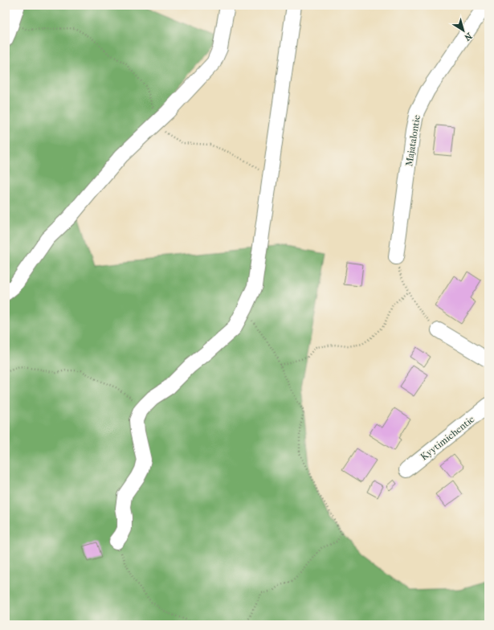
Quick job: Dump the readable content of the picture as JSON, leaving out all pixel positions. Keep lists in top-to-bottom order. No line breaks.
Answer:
{"streets":{"street":["Majatalontie","Kyytimiehentie"]},"north":"bottom right"}
